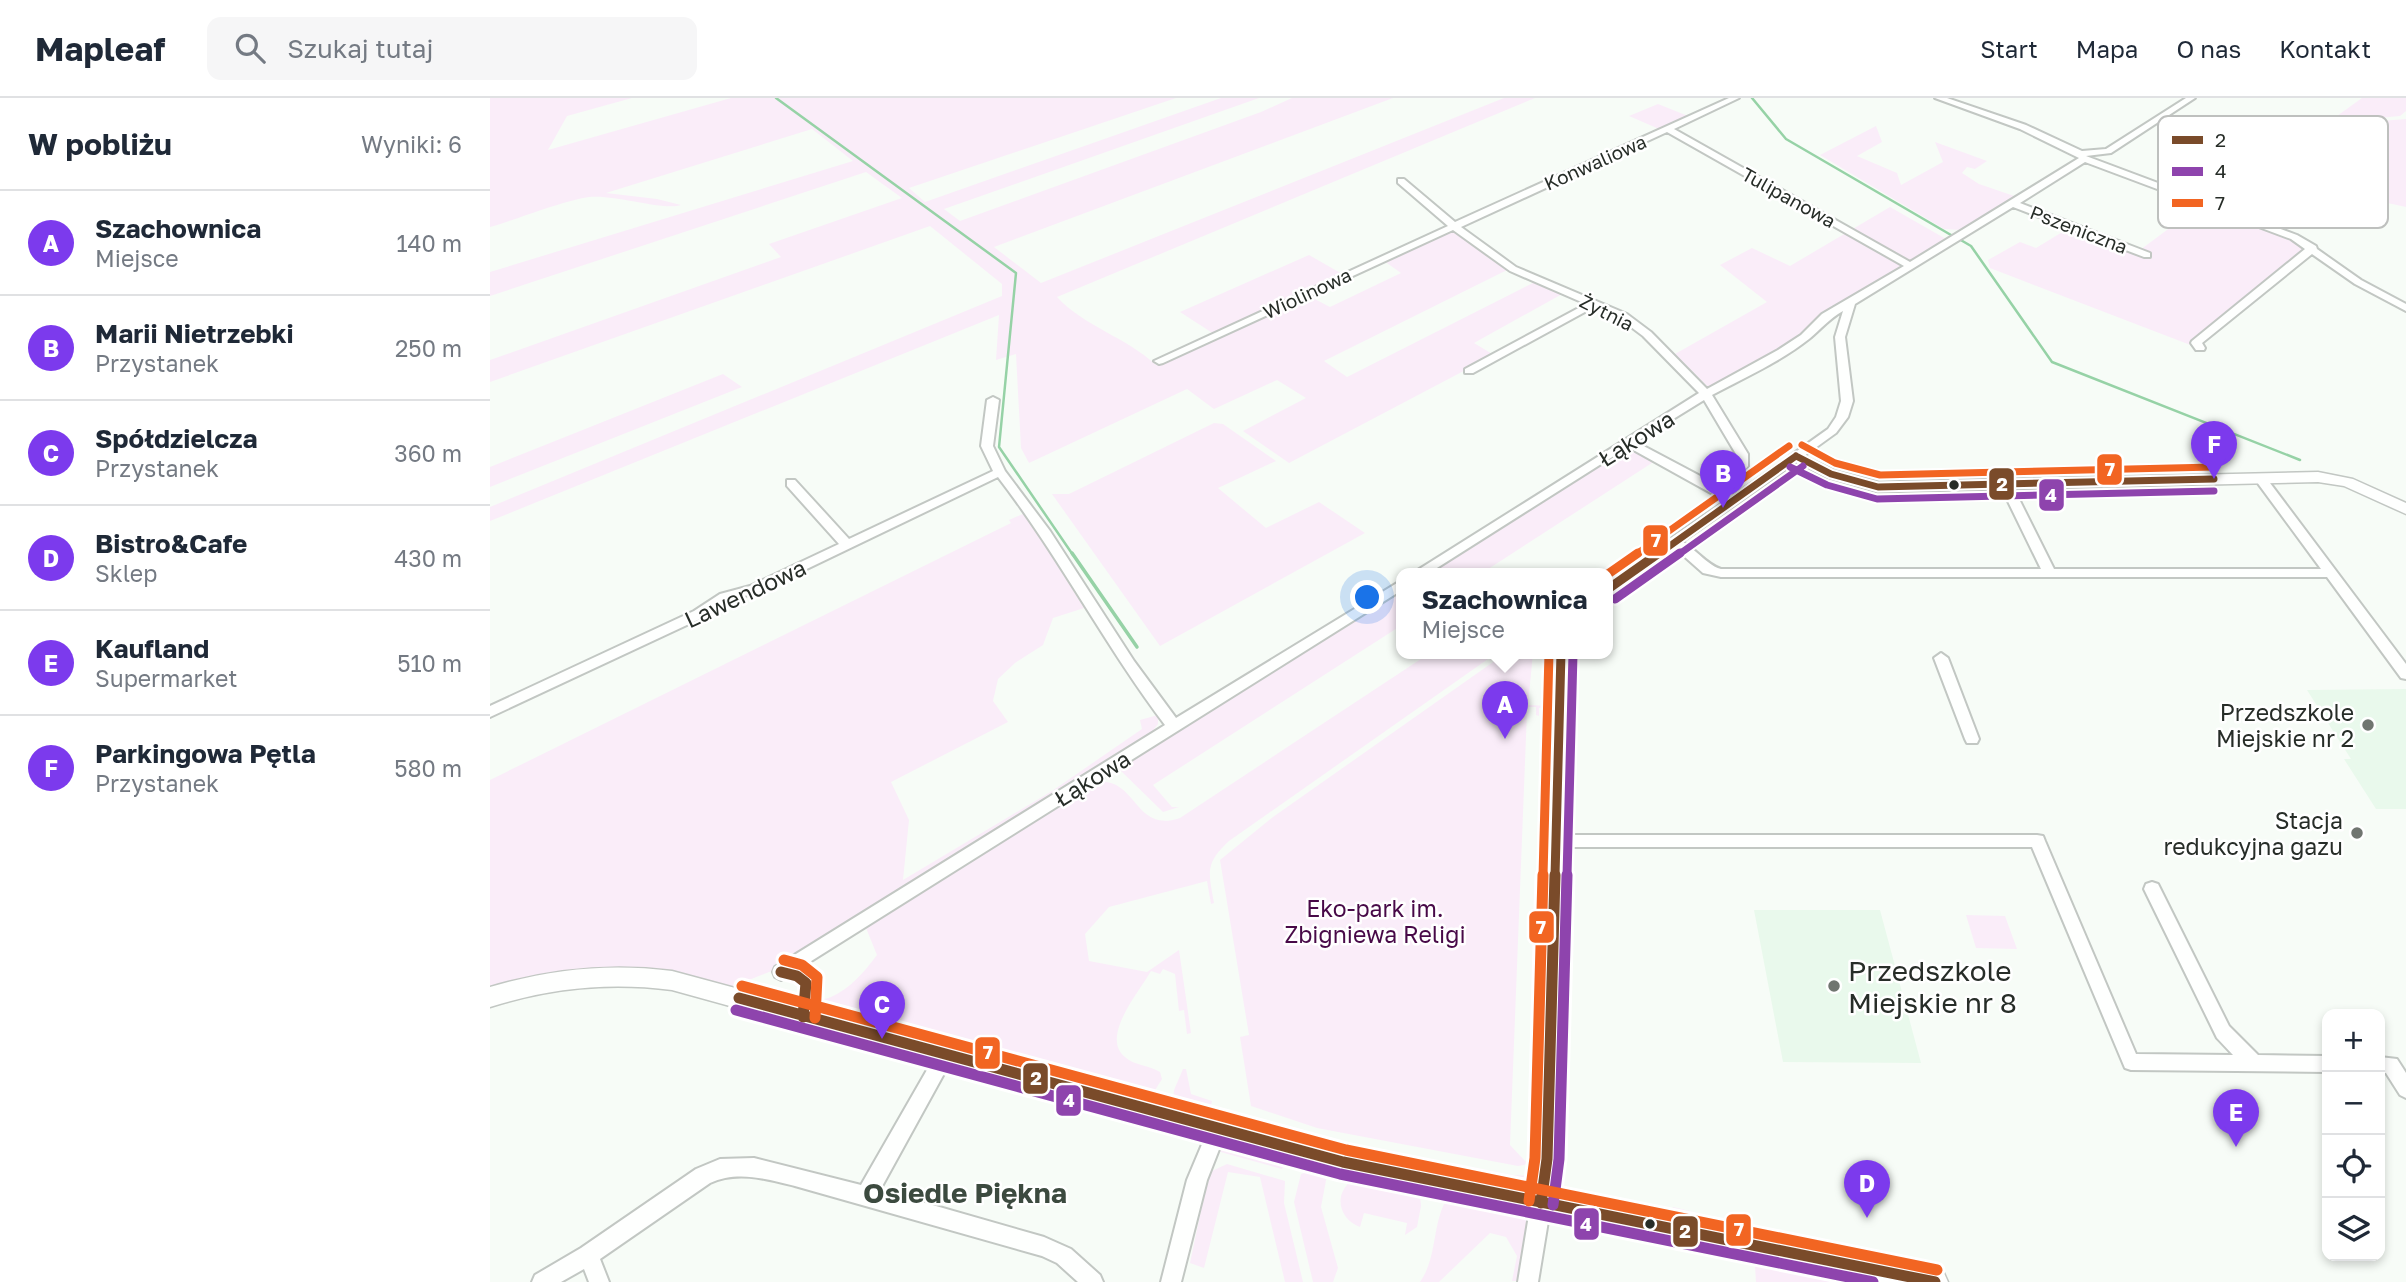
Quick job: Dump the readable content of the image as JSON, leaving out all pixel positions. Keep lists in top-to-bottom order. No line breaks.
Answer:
{"streets":{"street":["Konwaliowa","Tulipanowa","Pszeniczna","Wiolinowa","Żytnia","Łąkowa","Lawendowa"]},"crossings":[["Konwaliowa","Tulipanowa"],["Konwaliowa","Wiolinowa"],["Konwaliowa","Żytnia"],["Tulipanowa","Łąkowa"],["Pszeniczna","Łąkowa"],["Wiolinowa","Żytnia"],["Żytnia","Łąkowa"]],"districts":["Osiedle Piękna"],"parks":["Eko-park im. Zbigniewa Religi"],"places":["Przedszkole Miejskie nr 2","Stacja redukcyjna gazu","Przedszkole Miejskie nr 8"],"lines":["transit line 7","transit line 2","transit line 4"],"legend":["2","4","7"],"page":{"header":"Mapleaf","search":"Szukaj tutaj","nav":["Start","Mapa","O nas","Kontakt"],"heading":["W pobliżu","Wyniki: 6"],"list":[{"mark":"A","name":"Szachownica","note":"Miejsce","value":"140 m"},{"mark":"B","name":"Marii Nietrzebki","note":"Przystanek","value":"250 m"},{"mark":"C","name":"Spółdzielcza","note":"Przystanek","value":"360 m"},{"mark":"D","name":"Bistro&Cafe","note":"Sklep","value":"430 m"},{"mark":"E","name":"Kaufland","note":"Supermarket","value":"510 m"},{"mark":"F","name":"Parkingowa Pętla","note":"Przystanek","value":"580 m"}],"pins":["F","B","A","C","E","D"],"popup":["Szachownica","Miejsce"],"map_buttons":["+","−"]}}
